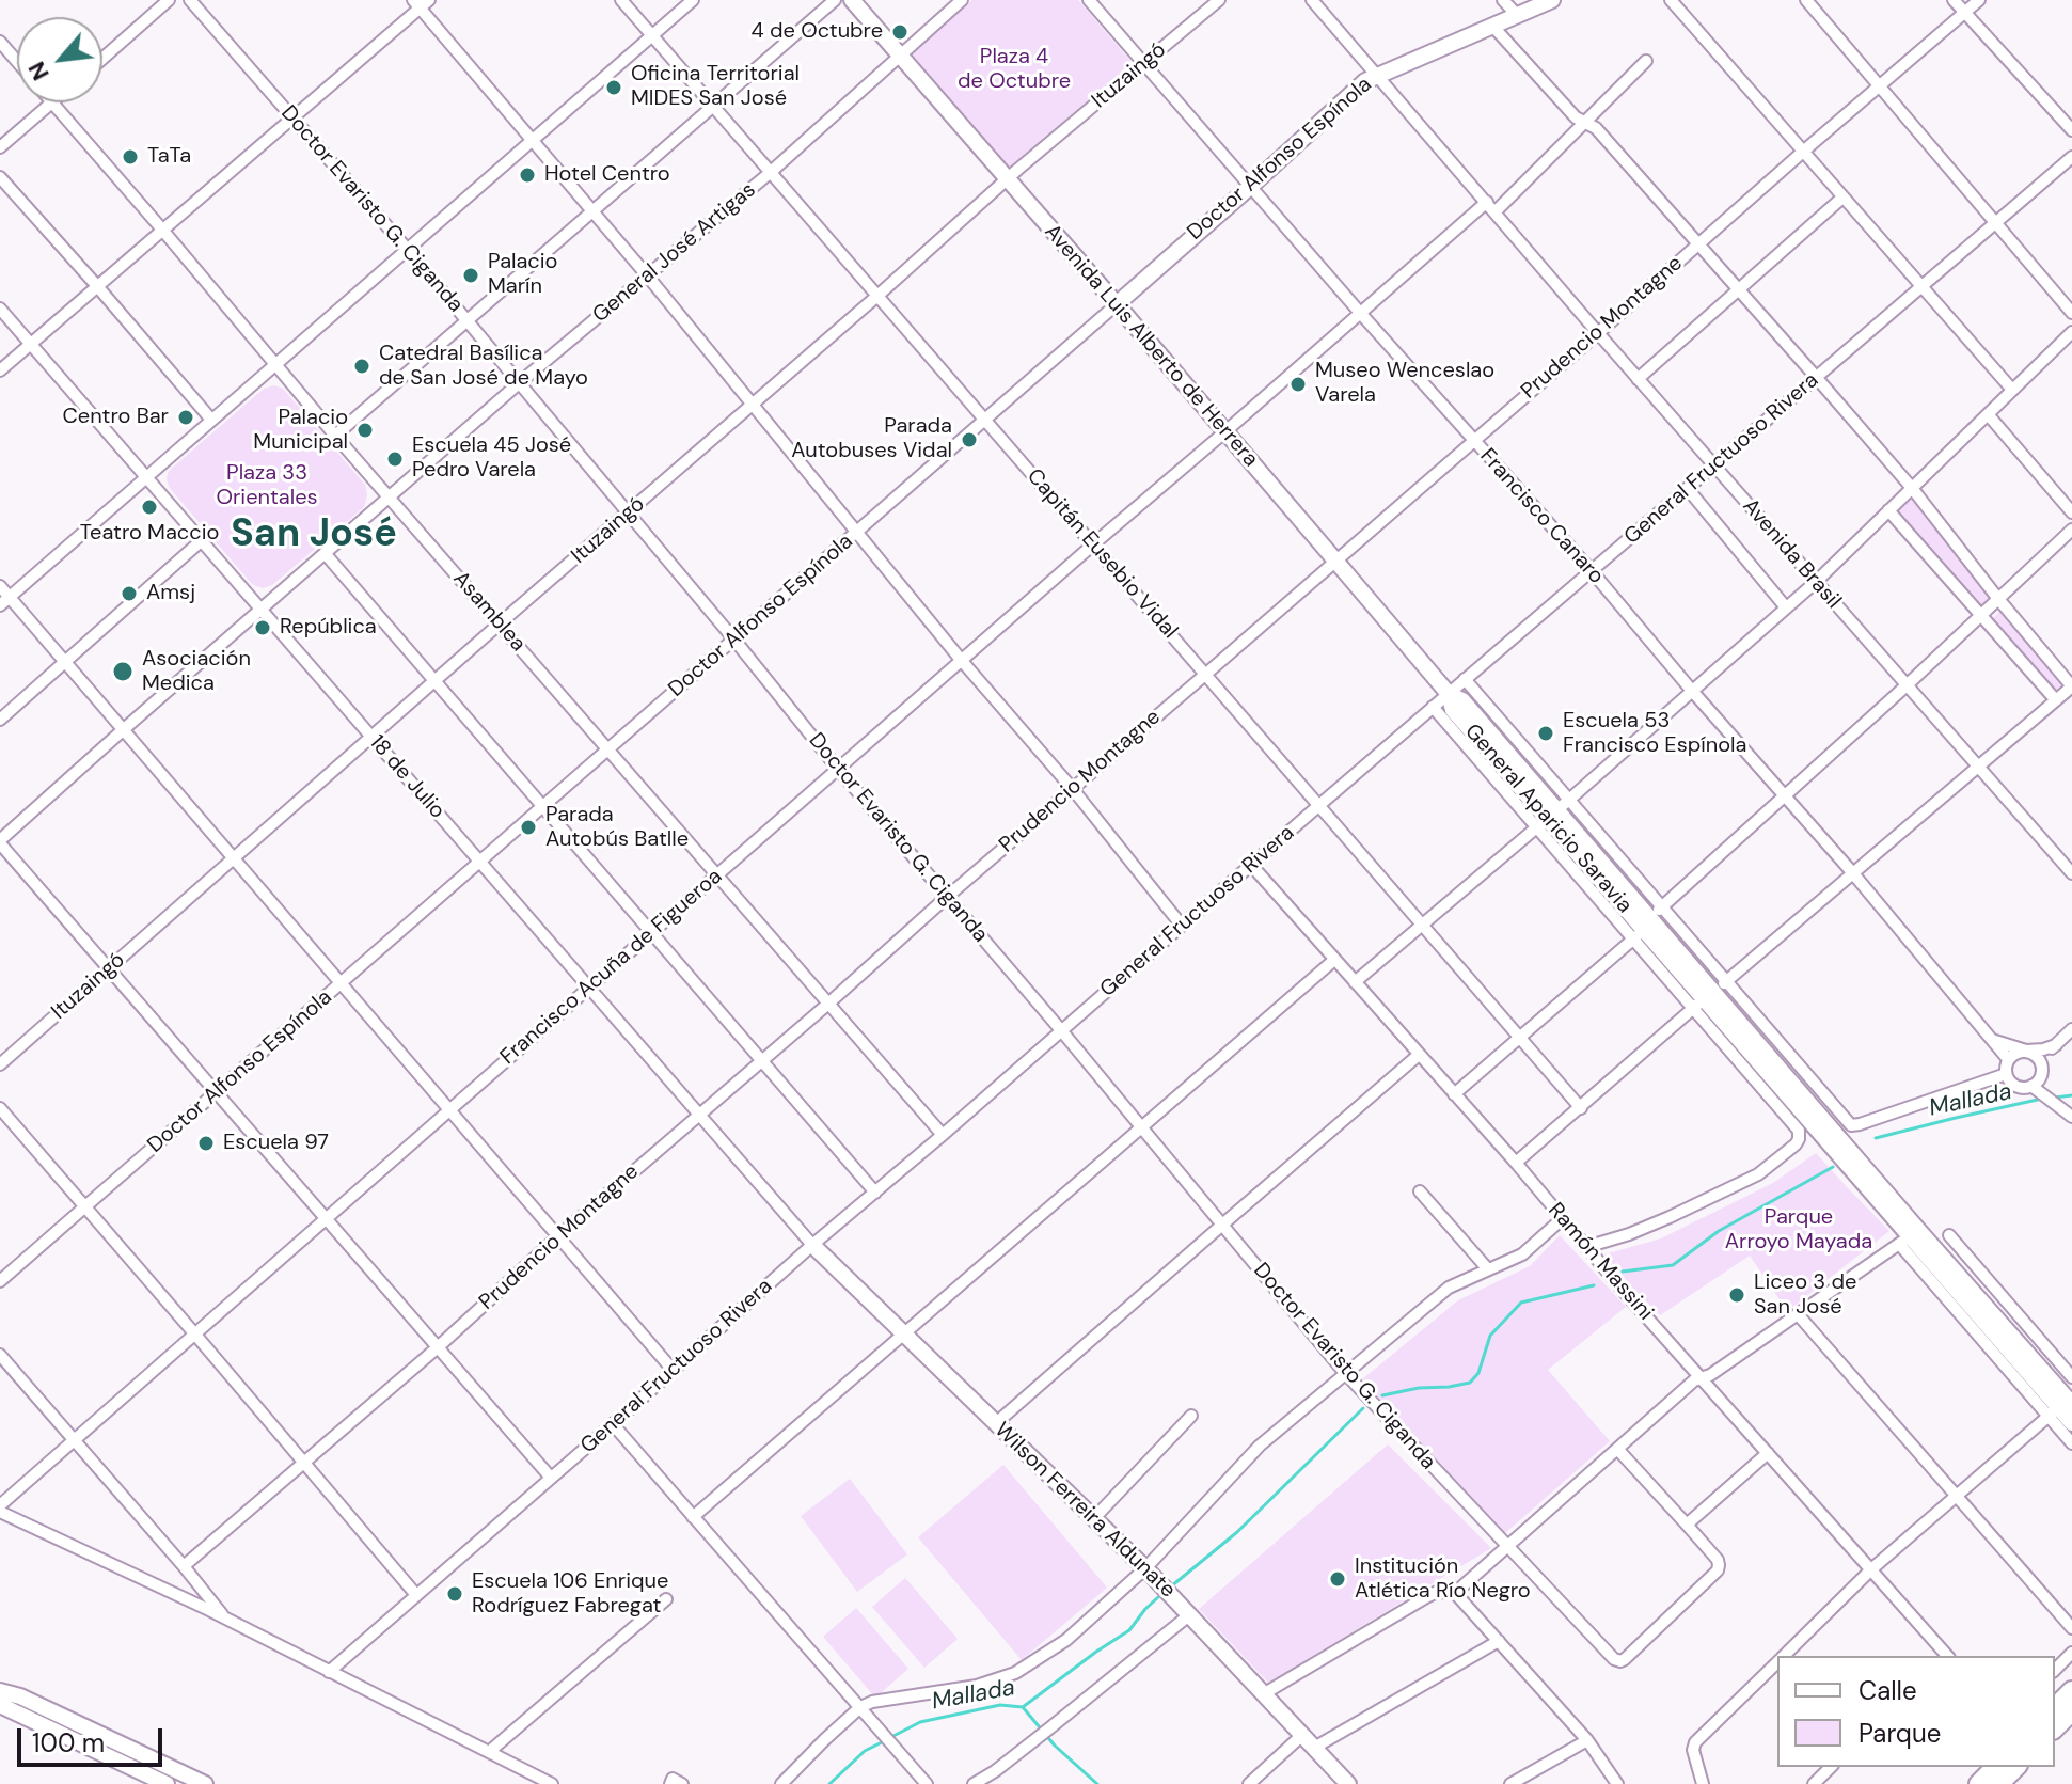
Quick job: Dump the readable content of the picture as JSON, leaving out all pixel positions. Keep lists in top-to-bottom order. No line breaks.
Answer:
{"streets":{"main road":["Doctor Alfonso Espínola","Avenida Luis Alberto de Herrera","General Aparicio Saravia","Wilson Ferreira Aldunate"],"street":["Ituzaingó","Doctor Evaristo G. Ciganda","General José Artigas","Prudencio Montagne","General Fructuoso Rivera","Francisco Canaro","Capitán Eusebio Vidal","Avenida Brasil","Asamblea","18 de Julio","Francisco Acuña de Figueroa","Ramón Massini"]},"crossings":[["Ituzaingó","Doctor Evaristo G. Ciganda"],["Ituzaingó","Avenida Luis Alberto de Herrera"],["Ituzaingó","Francisco Canaro"],["Ituzaingó","Capitán Eusebio Vidal"],["Ituzaingó","Asamblea"],["Ituzaingó","18 de Julio"],["Doctor Alfonso Espínola","Doctor Evaristo G. Ciganda"],["Doctor Alfonso Espínola","Avenida Luis Alberto de Herrera"],["Doctor Alfonso Espínola","Francisco Canaro"],["Doctor Alfonso Espínola","Capitán Eusebio Vidal"],["Doctor Alfonso Espínola","Avenida Brasil"],["Doctor Alfonso Espínola","Asamblea"],["Doctor Alfonso Espínola","18 de Julio"],["Doctor Evaristo G. Ciganda","General José Artigas"],["Doctor Evaristo G. Ciganda","Prudencio Montagne"],["Doctor Evaristo G. Ciganda","General Fructuoso Rivera"],["Doctor Evaristo G. Ciganda","Francisco Acuña de Figueroa"],["General José Artigas","Avenida Luis Alberto de Herrera"],["General José Artigas","Capitán Eusebio Vidal"],["General José Artigas","Asamblea"],["General José Artigas","18 de Julio"],["Prudencio Montagne","Avenida Luis Alberto de Herrera"],["Prudencio Montagne","Francisco Canaro"],["Prudencio Montagne","Capitán Eusebio Vidal"],["Prudencio Montagne","Avenida Brasil"],["Prudencio Montagne","Asamblea"],["Prudencio Montagne","18 de Julio"],["Avenida Luis Alberto de Herrera","General Fructuoso Rivera"],["Avenida Luis Alberto de Herrera","General Aparicio Saravia"],["Avenida Luis Alberto de Herrera","Francisco Acuña de Figueroa"],["General Fructuoso Rivera","Francisco Canaro"],["General Fructuoso Rivera","Capitán Eusebio Vidal"],["General Fructuoso Rivera","Avenida Brasil"],["General Fructuoso Rivera","Asamblea"],["General Fructuoso Rivera","18 de Julio"],["General Fructuoso Rivera","General Aparicio Saravia"],["General Fructuoso Rivera","Ramón Massini"],["General Fructuoso Rivera","Wilson Ferreira Aldunate"],["Francisco Canaro","General Aparicio Saravia"],["Francisco Canaro","Francisco Acuña de Figueroa"],["Capitán Eusebio Vidal","Francisco Acuña de Figueroa"],["Avenida Brasil","Francisco Acuña de Figueroa"],["Asamblea","Francisco Acuña de Figueroa"],["18 de Julio","Francisco Acuña de Figueroa"],["18 de Julio","Wilson Ferreira Aldunate"],["General Aparicio Saravia","Ramón Massini"]],"districts":["San José"],"water":["Mallada"],"parks":["Plaza 4 de Octubre","Plaza 33 Orientales","Parque Arroyo Mayada"],"places":["4 de Octubre","Oficina Territorial MIDES San José","TaTa","Hotel Centro","Palacio Marín","Catedral Basílica de San José de Mayo","Museo Wenceslao Varela","Centro Bar","Palacio Municipal","Parada Autobuses Vidal","Escuela 45 José Pedro Varela","Teatro Maccio","Amsj","República","Asociación Medica","Escuela 53 Francisco Espínola","Parada Autobús Batlle","Escuela 97","Liceo 3 de San José","Institución Atlética Río Negro","Escuela 106 Enrique Rodríguez Fabregat"],"legend":["Calle","Parque"],"scale_bar":"100 m","north":"bottom left"}
